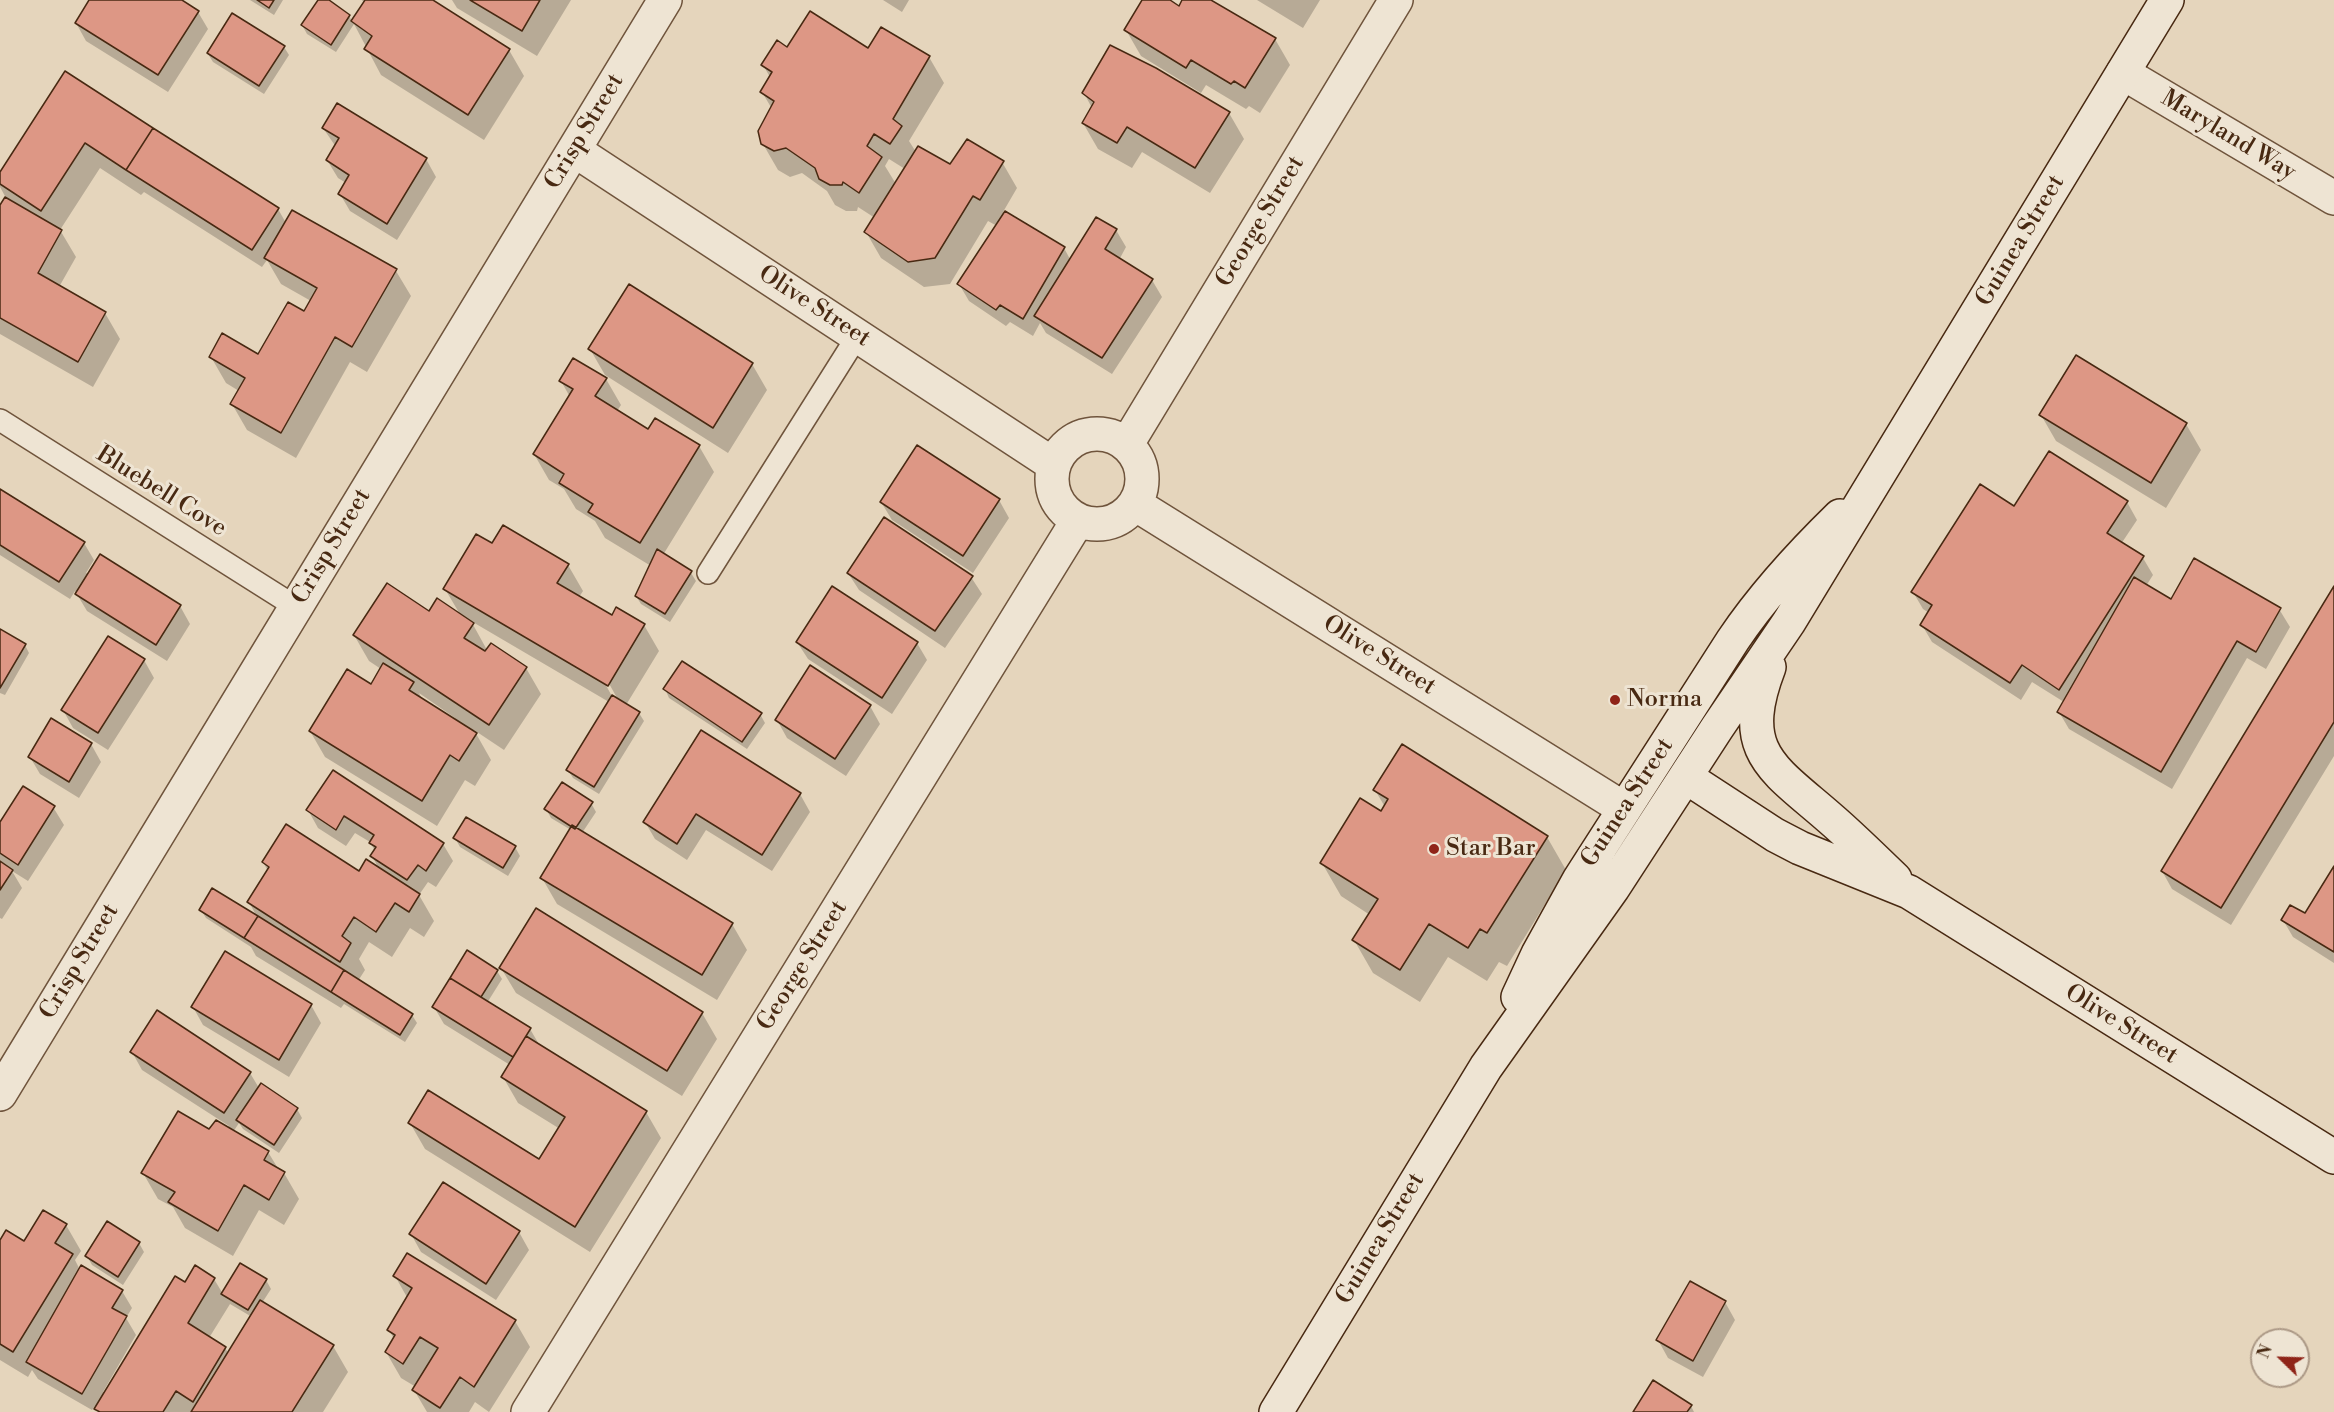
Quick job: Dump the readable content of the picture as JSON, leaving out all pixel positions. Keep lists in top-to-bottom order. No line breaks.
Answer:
{"streets":{"street":["Crisp Street","Maryland Way","George Street","Guinea Street","Olive Street"],"lane":["Bluebell Cove"]},"crossings":[["Crisp Street","Olive Street"],["Crisp Street","Bluebell Cove"],["Maryland Way","Guinea Street"],["George Street","Olive Street"],["Guinea Street","Olive Street"]],"places":["Norma","Star Bar"],"north":"top left"}
